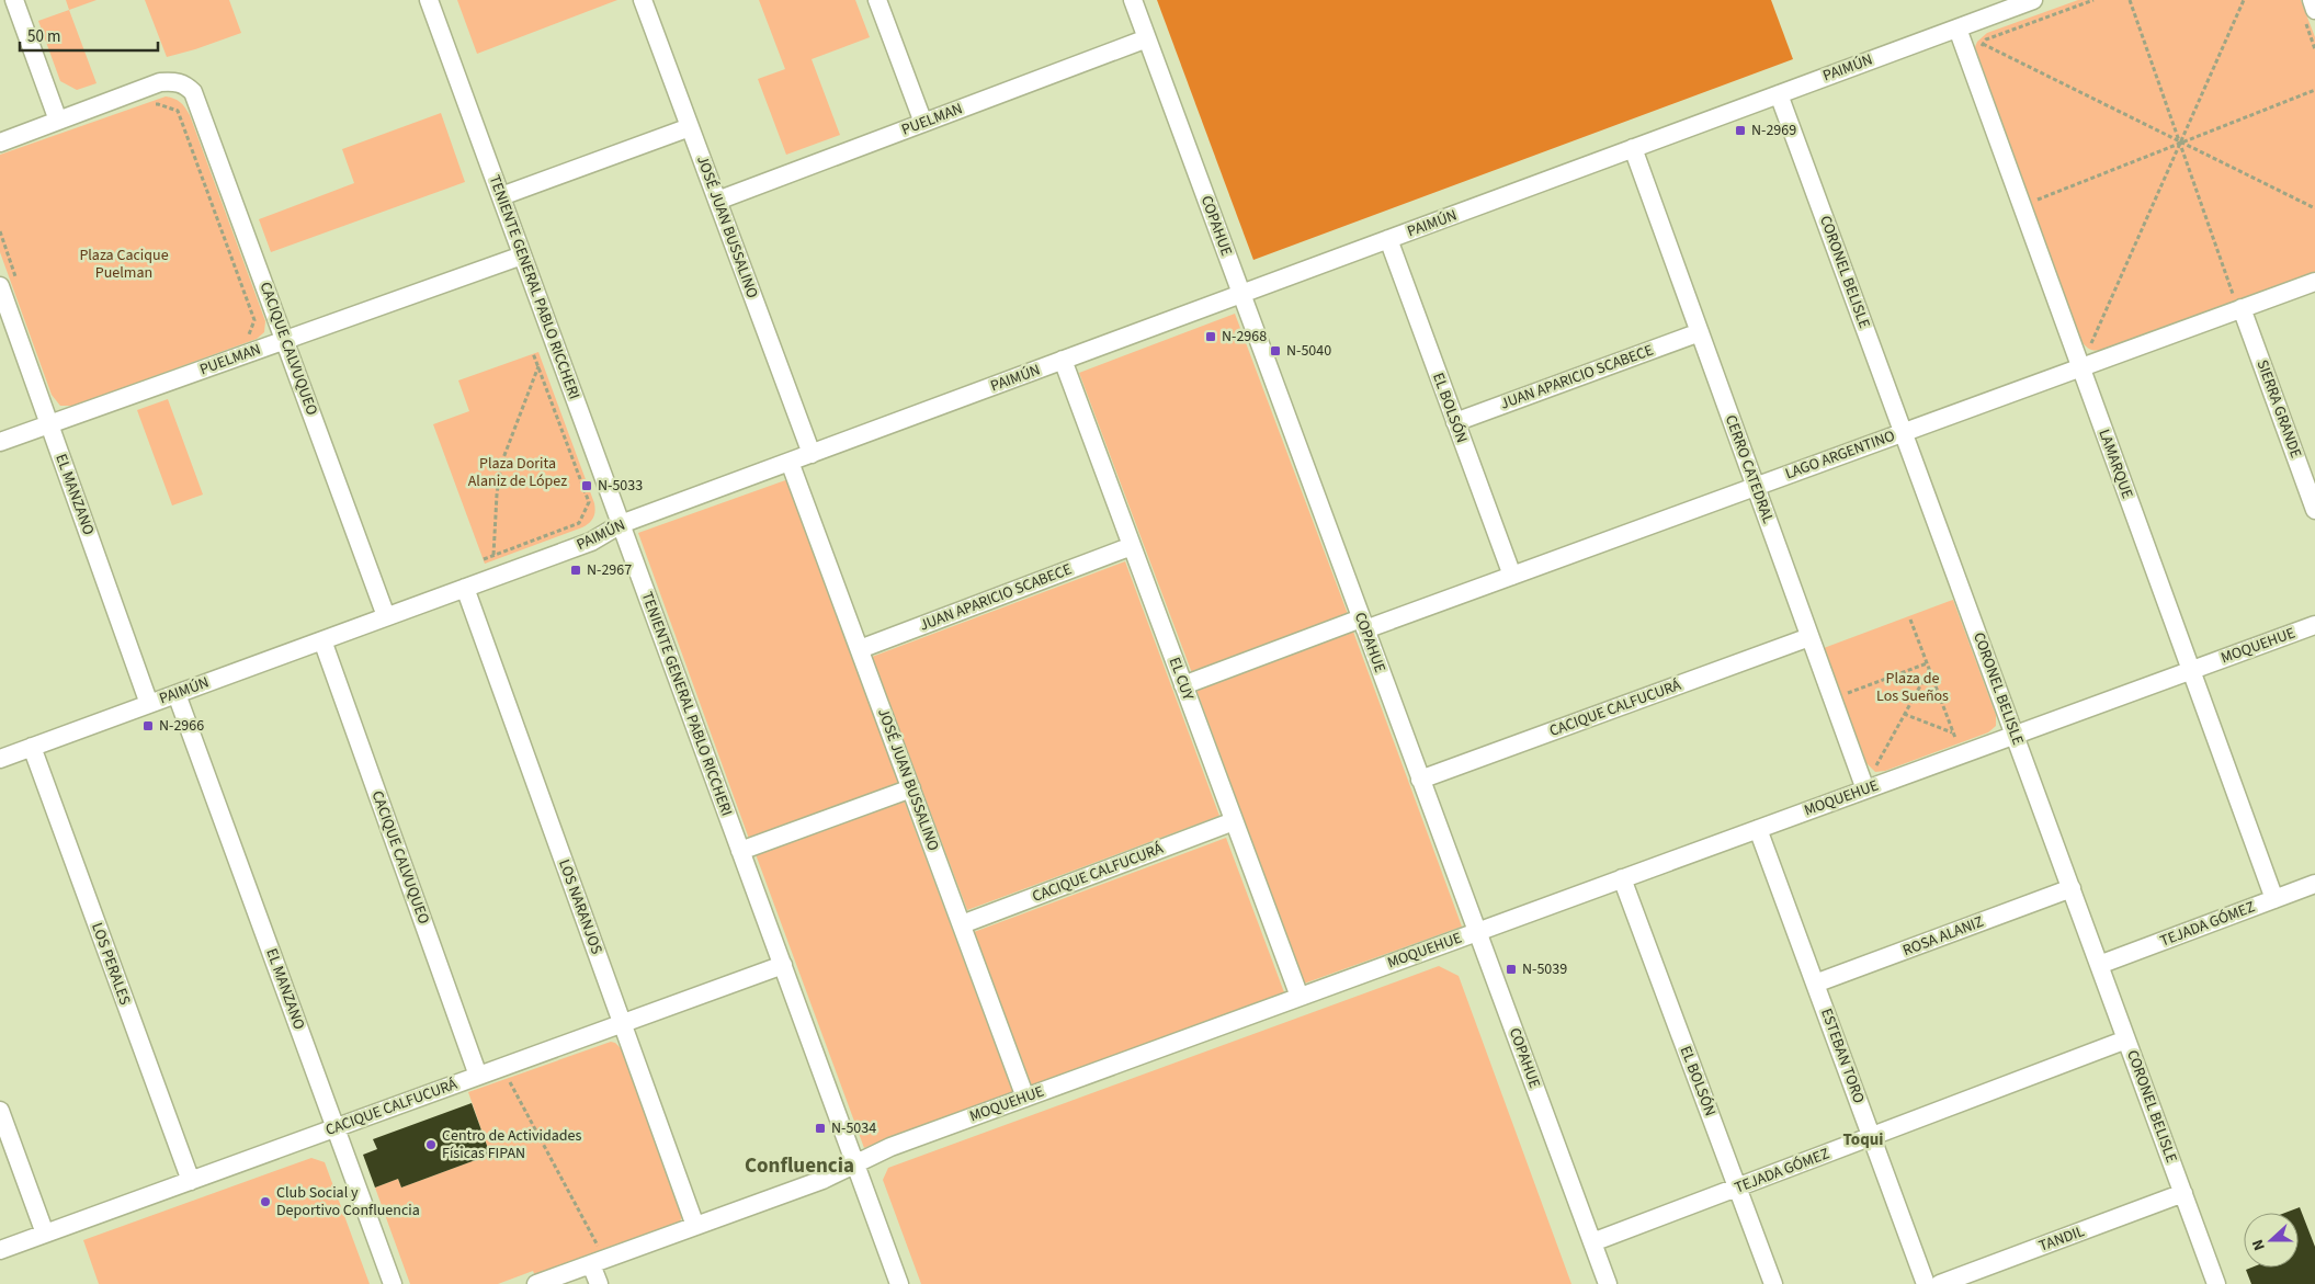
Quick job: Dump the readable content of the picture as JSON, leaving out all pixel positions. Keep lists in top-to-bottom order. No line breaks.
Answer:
{"streets":{"street":["PAIMÚN","PUELMAN","COPAHUE","JOSÉ JUAN BUSSALINO","CORONEL BELISLE","TENIENTE GENERAL PABLO RICCHERI","CACIQUE CALVUQUEO","JUAN APARICIO SCABECE","EL BOLSÓN","SIERRA GRANDE","LAGO ARGENTINO","LAMARQUE","CERRO CATEDRAL","EL MANZANO","MOQUEHUE","EL CUY","CACIQUE CALFUCURÁ","LOS NARANJOS","TEJADA GÓMEZ","ROSA ALANIZ","LOS PERALES","ESTEBAN TORO","TANDIL"]},"crossings":[["PAIMÚN","COPAHUE"],["PAIMÚN","JOSÉ JUAN BUSSALINO"],["PAIMÚN","CORONEL BELISLE"],["PAIMÚN","TENIENTE GENERAL PABLO RICCHERI"],["PAIMÚN","CACIQUE CALVUQUEO"],["PAIMÚN","EL BOLSÓN"],["PAIMÚN","LAMARQUE"],["PAIMÚN","CERRO CATEDRAL"],["PAIMÚN","EL MANZANO"],["PAIMÚN","EL CUY"],["PAIMÚN","LOS NARANJOS"],["PAIMÚN","LOS PERALES"],["PUELMAN","COPAHUE"],["PUELMAN","JOSÉ JUAN BUSSALINO"],["PUELMAN","TENIENTE GENERAL PABLO RICCHERI"],["PUELMAN","CACIQUE CALVUQUEO"],["PUELMAN","EL MANZANO"],["COPAHUE","LAGO ARGENTINO"],["COPAHUE","MOQUEHUE"],["COPAHUE","CACIQUE CALFUCURÁ"],["COPAHUE","TEJADA GÓMEZ"],["JOSÉ JUAN BUSSALINO","JUAN APARICIO SCABECE"],["JOSÉ JUAN BUSSALINO","MOQUEHUE"],["JOSÉ JUAN BUSSALINO","CACIQUE CALFUCURÁ"],["CORONEL BELISLE","LAGO ARGENTINO"],["CORONEL BELISLE","MOQUEHUE"],["CORONEL BELISLE","TEJADA GÓMEZ"],["CORONEL BELISLE","ROSA ALANIZ"],["CORONEL BELISLE","TANDIL"],["TENIENTE GENERAL PABLO RICCHERI","MOQUEHUE"],["TENIENTE GENERAL PABLO RICCHERI","CACIQUE CALFUCURÁ"],["CACIQUE CALVUQUEO","CACIQUE CALFUCURÁ"],["JUAN APARICIO SCABECE","EL BOLSÓN"],["JUAN APARICIO SCABECE","CERRO CATEDRAL"],["JUAN APARICIO SCABECE","EL CUY"],["EL BOLSÓN","LAGO ARGENTINO"],["EL BOLSÓN","MOQUEHUE"],["EL BOLSÓN","TEJADA GÓMEZ"],["SIERRA GRANDE","LAGO ARGENTINO"],["LAGO ARGENTINO","LAMARQUE"],["LAGO ARGENTINO","CERRO CATEDRAL"],["LAGO ARGENTINO","EL CUY"],["LAMARQUE","MOQUEHUE"],["LAMARQUE","TEJADA GÓMEZ"],["CERRO CATEDRAL","MOQUEHUE"],["CERRO CATEDRAL","CACIQUE CALFUCURÁ"],["EL MANZANO","CACIQUE CALFUCURÁ"],["MOQUEHUE","EL CUY"],["MOQUEHUE","LOS NARANJOS"],["MOQUEHUE","ESTEBAN TORO"],["EL CUY","CACIQUE CALFUCURÁ"],["CACIQUE CALFUCURÁ","LOS NARANJOS"],["CACIQUE CALFUCURÁ","LOS PERALES"],["TEJADA GÓMEZ","ESTEBAN TORO"],["ROSA ALANIZ","ESTEBAN TORO"]],"districts":["Toqui","Confluencia"],"parks":["Plaza Cacique Puelman","Plaza Dorita Alaniz de López","Plaza de Los Sueños"],"places":{"transit":["N-2969","N-2968","N-5040","N-5033","N-2967","N-2966","N-5039","N-5034"],"other":["Centro de Actividades Físicas FIPAN","Club Social y Deportivo Confluencia"]},"scale_bar":"50 m","north":"left"}
